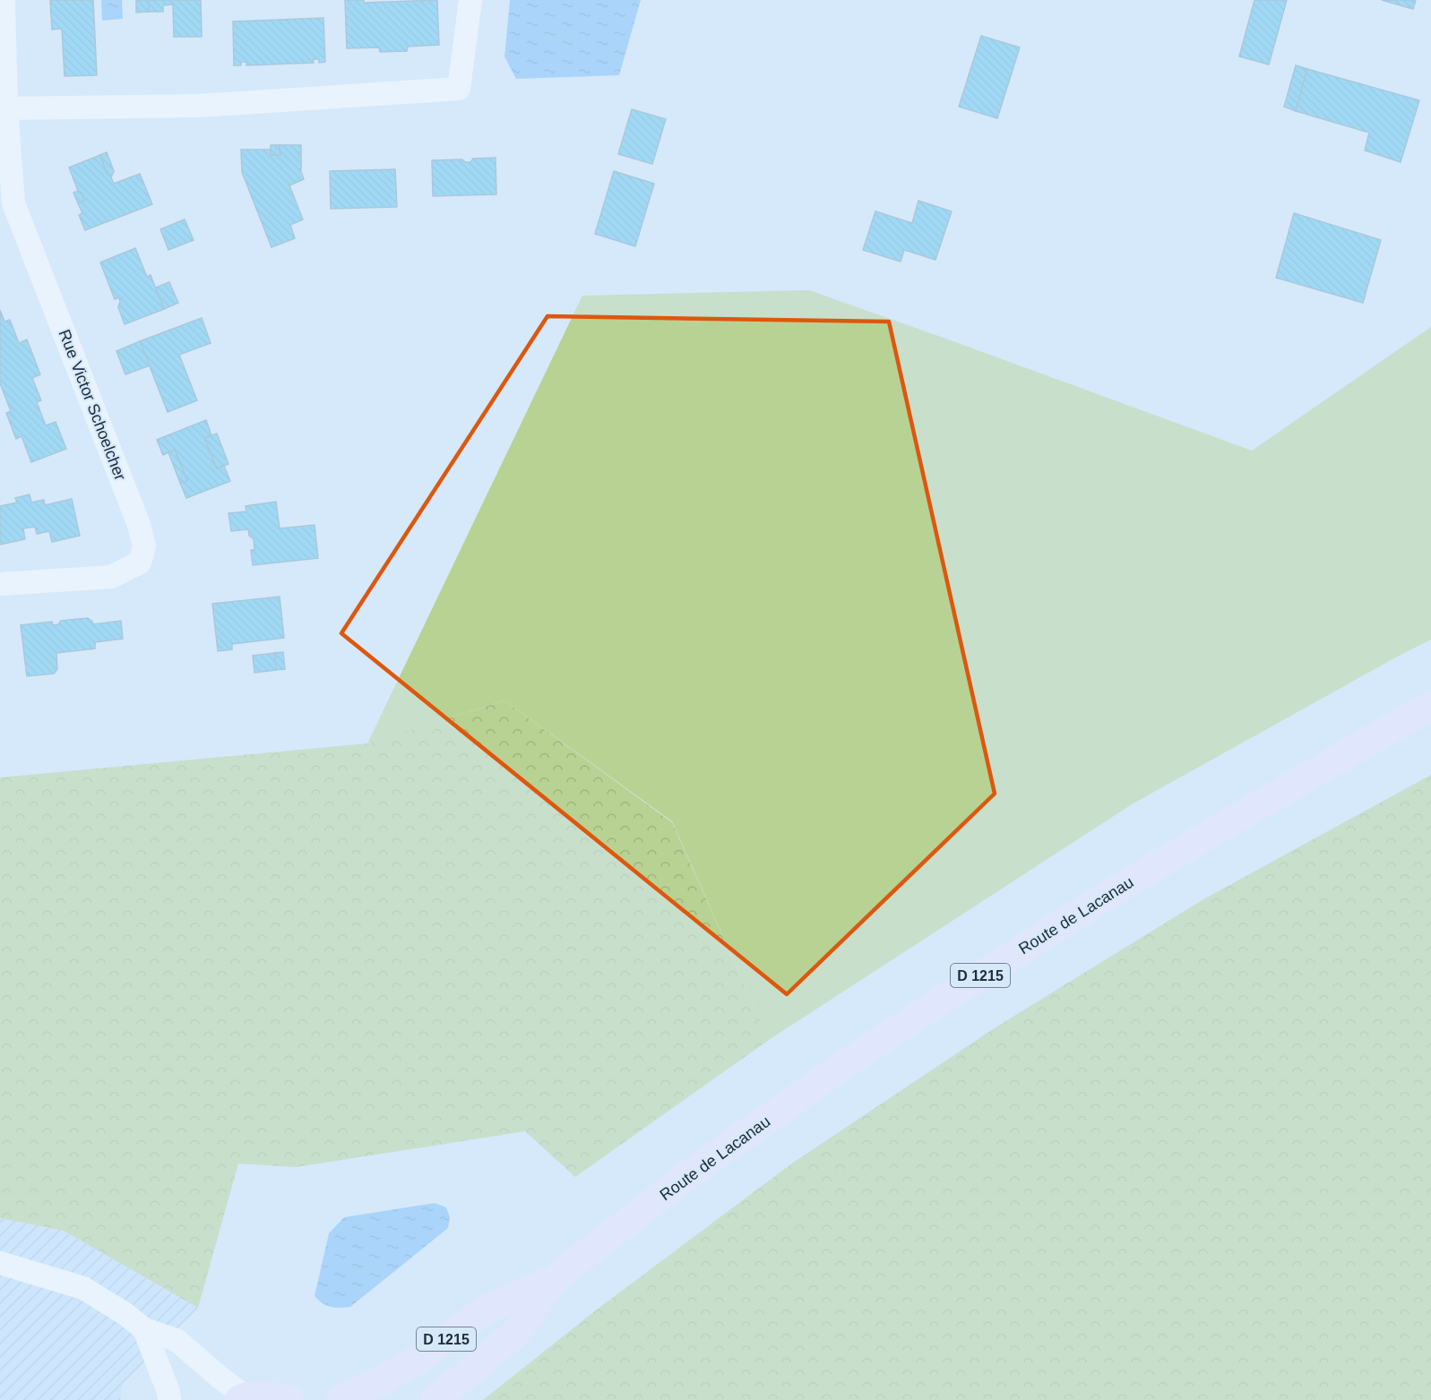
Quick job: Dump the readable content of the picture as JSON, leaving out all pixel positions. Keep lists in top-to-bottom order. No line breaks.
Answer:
{"streets":{"main road":["Route de Lacanau","D 1215"],"street":["Rue Victor Schoelcher"]},"crossings":[["Route de Lacanau","D 1215"]]}
